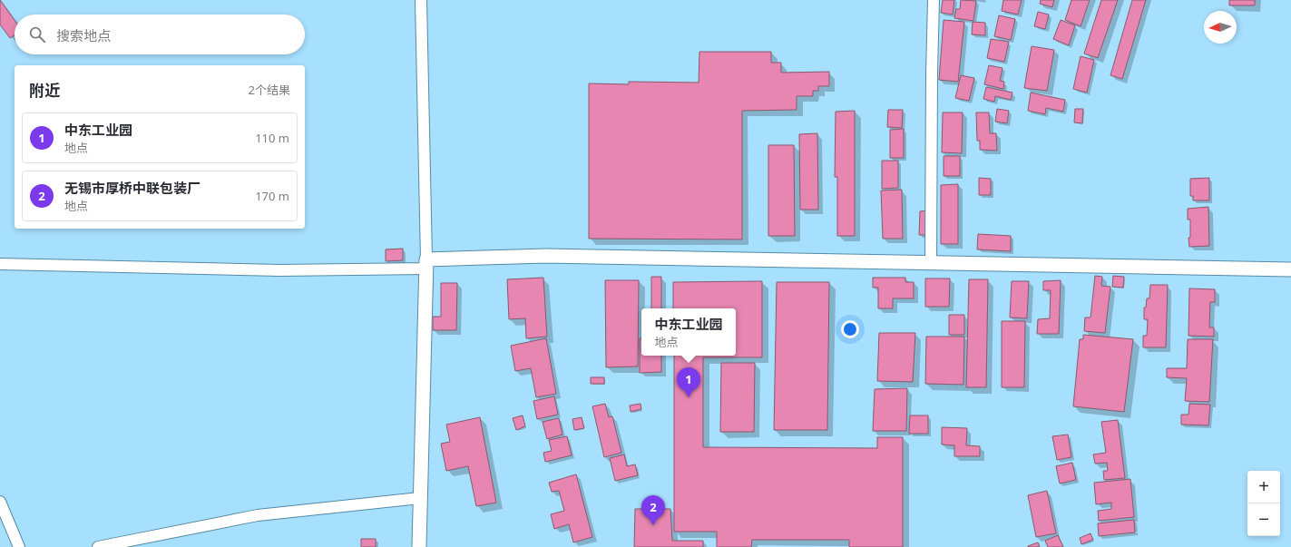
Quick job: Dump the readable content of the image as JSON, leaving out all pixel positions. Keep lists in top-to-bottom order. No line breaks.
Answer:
{"north":"left","page":{"search":"搜索地点","heading":["附近","2个结果"],"list":[{"mark":"1","name":"中东工业园","note":"地点","value":"110 m"},{"mark":"2","name":"无锡市厚桥中联包装厂","note":"地点","value":"170 m"}],"popup":["中东工业园","地点"],"pins":["1","2"],"map_buttons":["+","−"]}}
